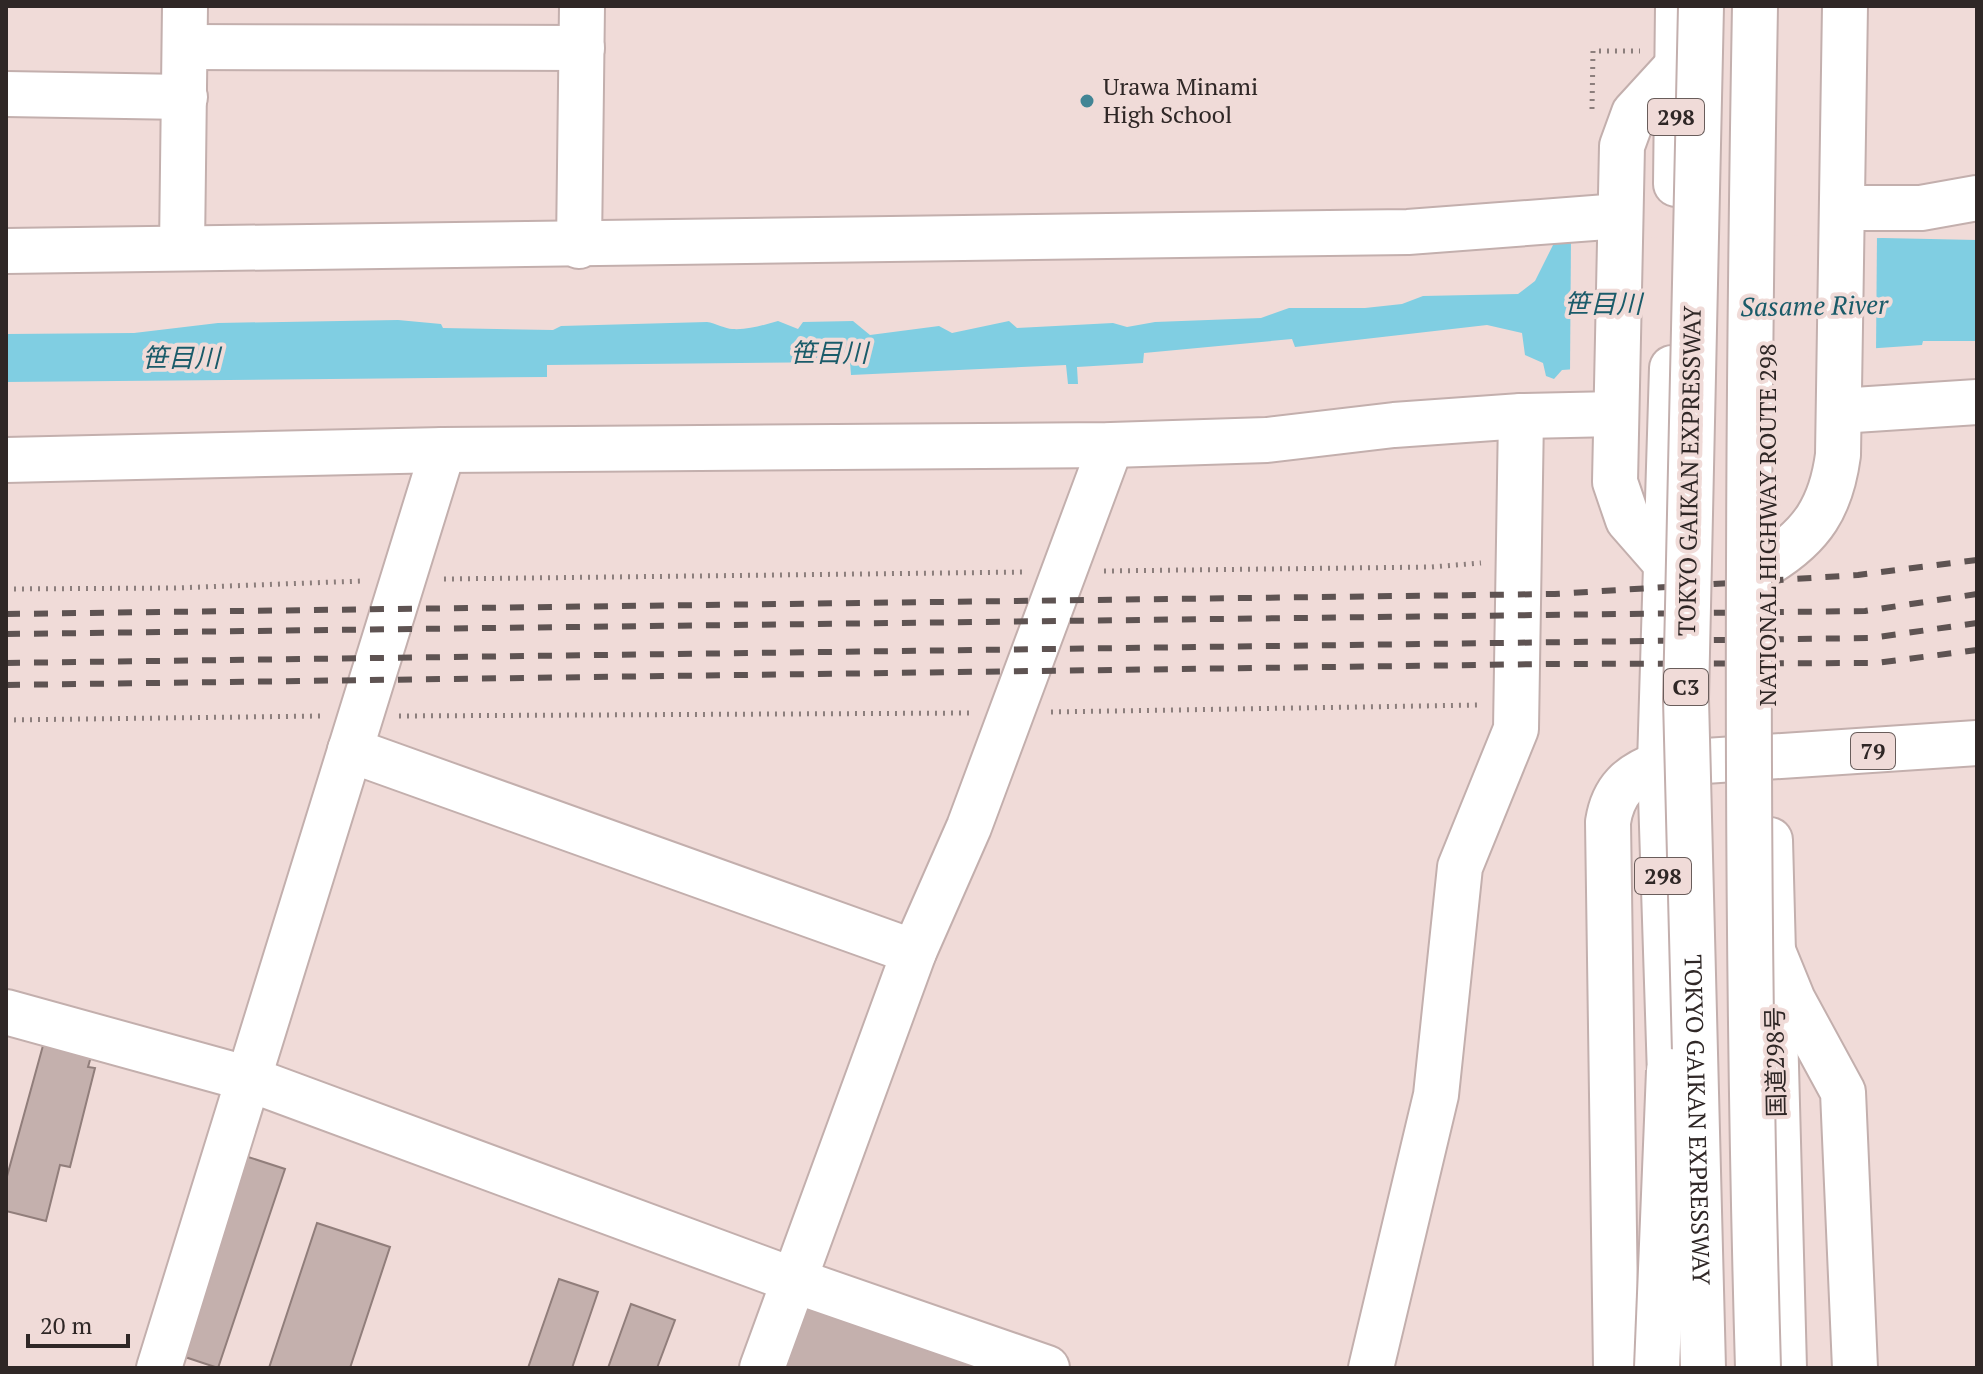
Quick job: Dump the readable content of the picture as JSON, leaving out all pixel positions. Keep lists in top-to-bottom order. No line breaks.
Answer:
{"streets":{"main road":["298","TOKYO GAIKAN EXPRESSWAY","NATIONAL HIGHWAY ROUTE 298","C3","79","国道298号"]},"crossings":[["298","79"],["NATIONAL HIGHWAY ROUTE 298","79"],["NATIONAL HIGHWAY ROUTE 298","国道298号"],["79","国道298号"]],"water":["笹目川","Sasame River"],"places":["Urawa Minami High School"],"scale_bar":"20 m"}
